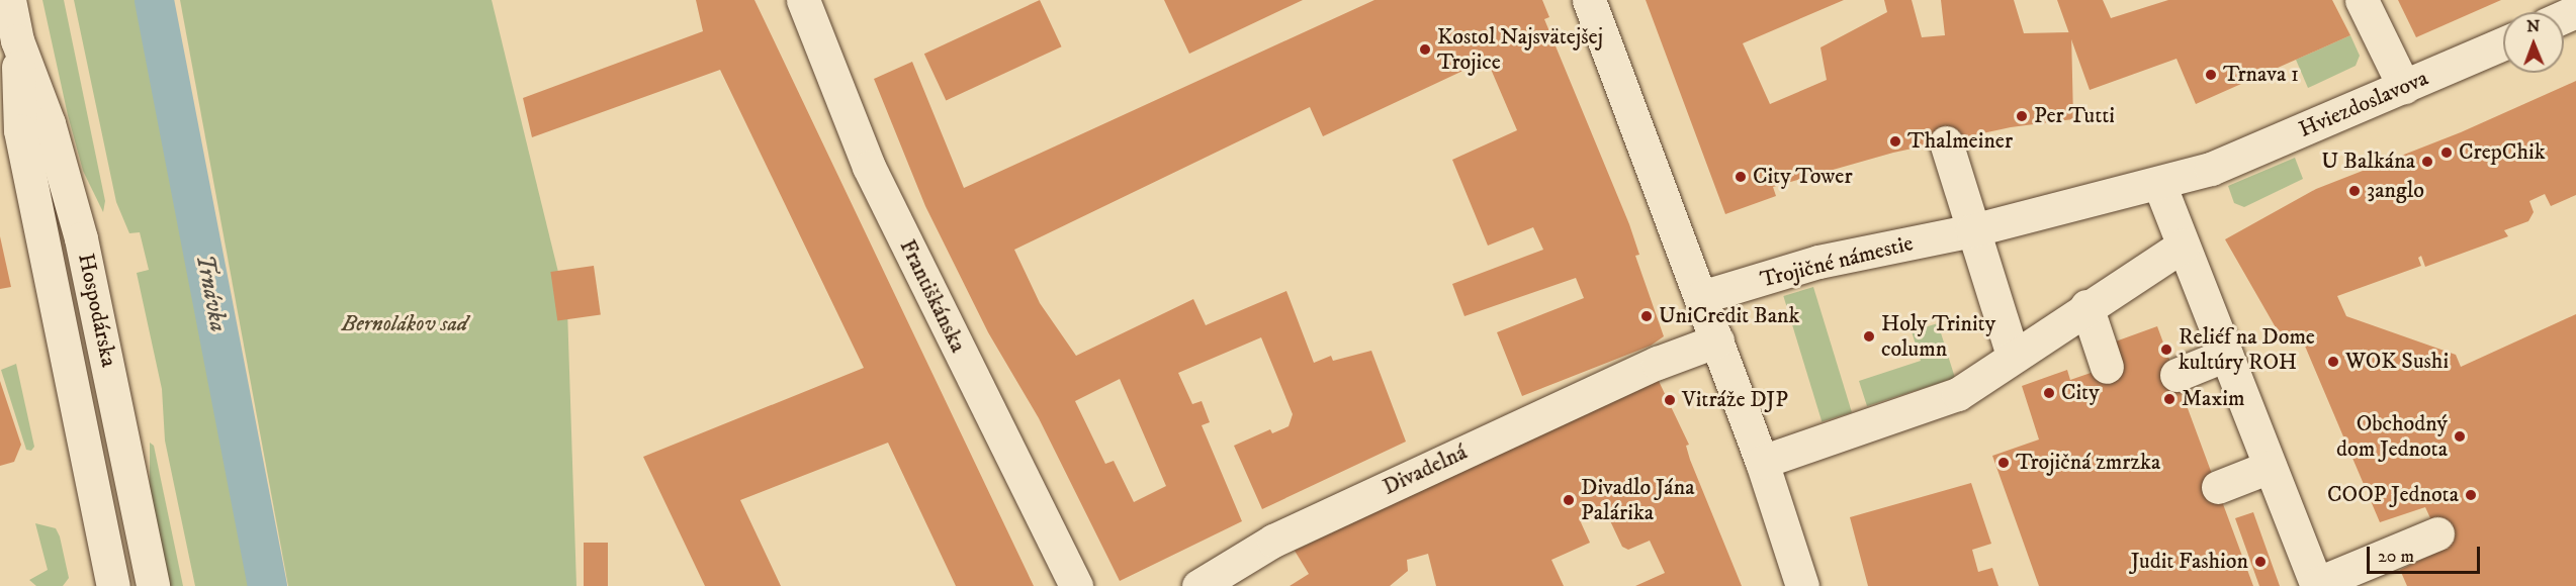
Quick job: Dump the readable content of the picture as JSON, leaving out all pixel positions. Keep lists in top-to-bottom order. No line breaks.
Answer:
{"streets":{"street":["Hviezdoslavova","Trojičné námestie","Františkánska","Hospodárska","Divadelná"]},"crossings":[["Hviezdoslavova","Trojičné námestie"]],"water":["Trnávka"],"parks":["Bernolákov sad"],"places":["Kostol Najsvätejšej Trojice","Trnava 1","Per Tutti","Thalmeiner","CrepChik","U Balkána","City Tower","3anglo","UniCredit Bank","Holy Trinity column","Reliéf na Dome kultúry ROH","WOK Sushi","City","Maxim","Vitráže DJP","Obchodný dom Jednota","Trojičná zmrzka","COOP Jednota","Divadlo Jána Palárika","Judit Fashion"],"scale_bar":"20 m","north":"top"}
